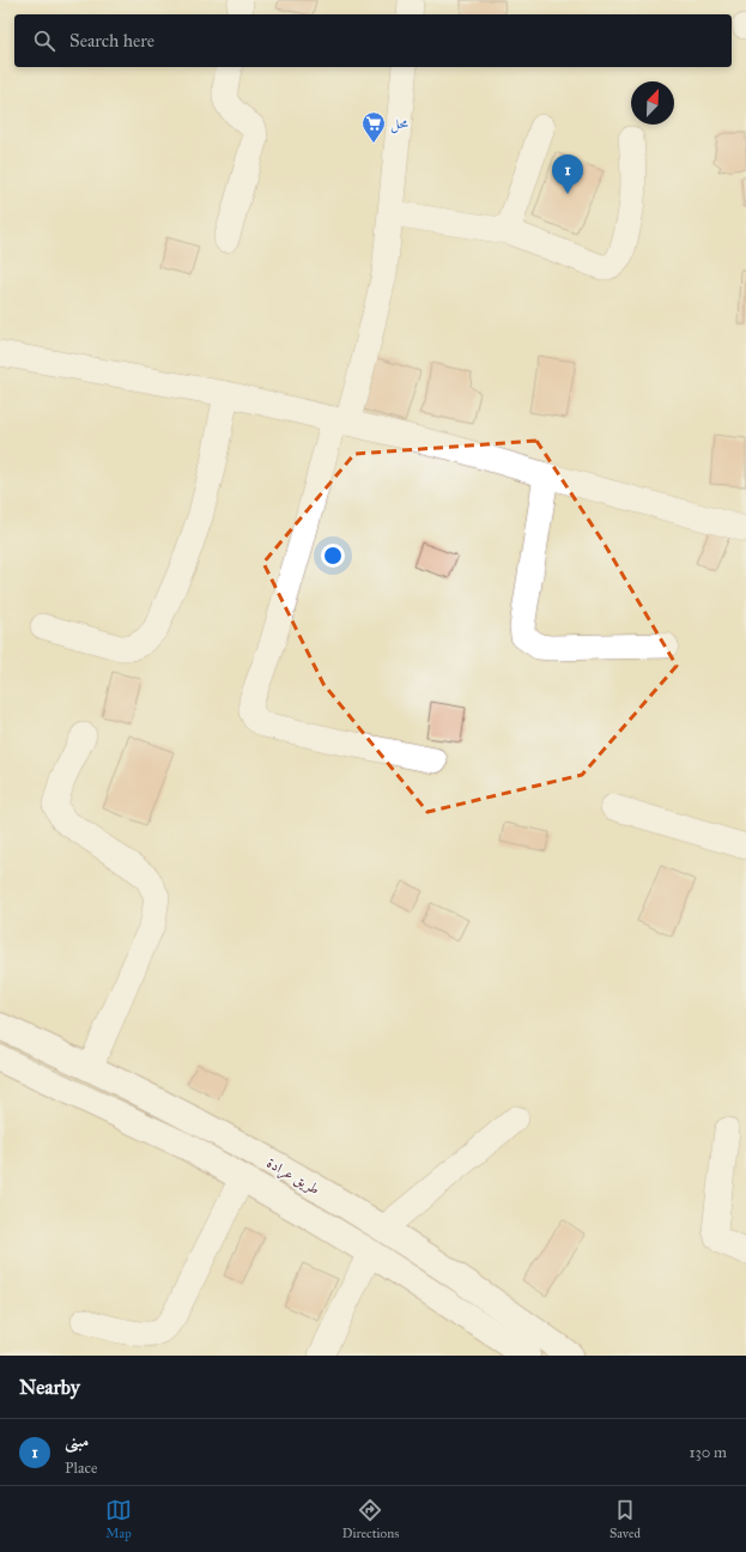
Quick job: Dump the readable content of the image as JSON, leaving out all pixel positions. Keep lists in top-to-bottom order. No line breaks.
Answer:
{"streets":{"main road":["طريق عرادة"]},"places":{"supermarket":["محل"]},"north":"top right","page":{"search":"Search here","pins":"1","heading":"Nearby","list":[{"mark":"1","name":"مبنى","note":"Place","value":"130 m"}],"nav":["Map","Directions","Saved"]}}
